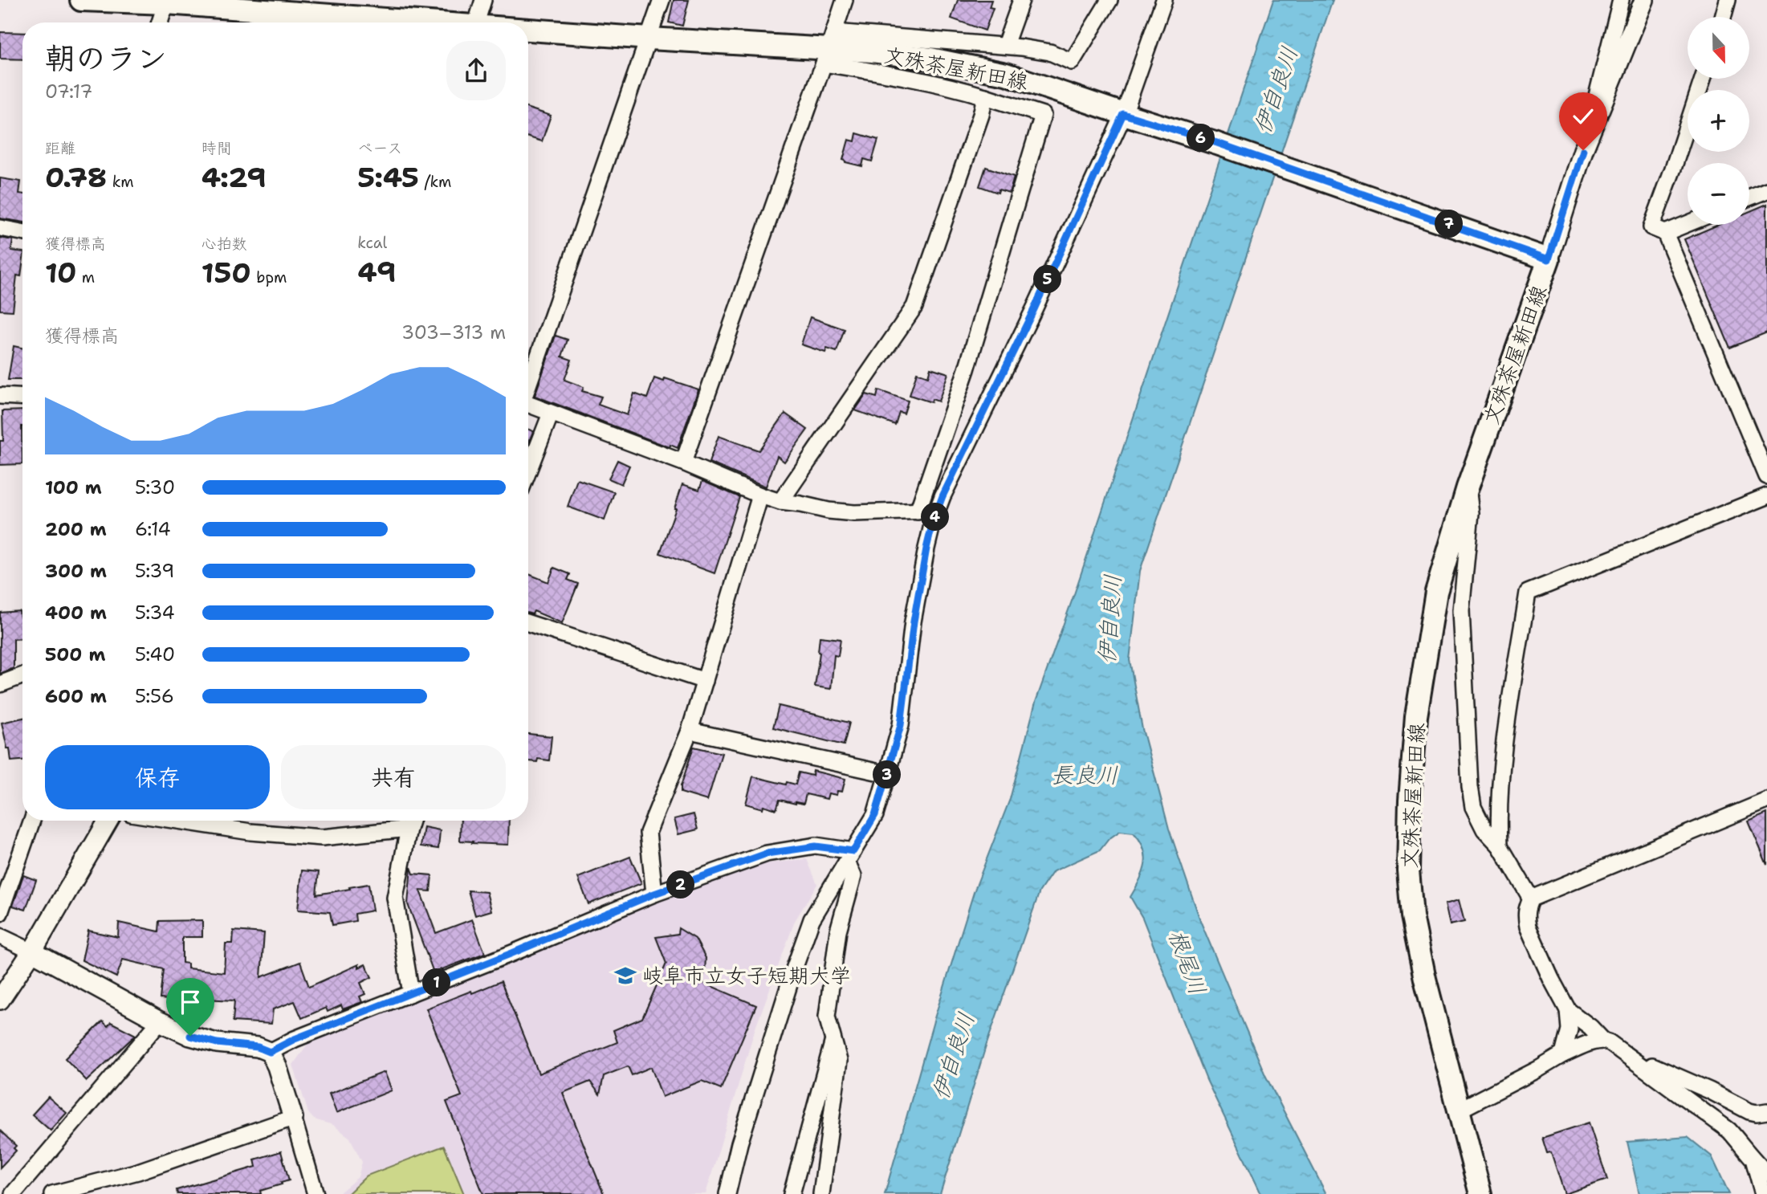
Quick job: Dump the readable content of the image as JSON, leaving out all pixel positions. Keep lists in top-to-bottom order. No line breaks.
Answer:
{"streets":{"main road":["文殊茶屋新田線"]},"water":["伊自良川","長良川","根尾川"],"places":{"school or university":["岐阜市立女子短期大学"]},"north":"bottom","page":{"map_buttons":["+","−"],"heading":["朝のラン","07:17"],"stats":[["距離","0.78 km"],["時間","4:29"],["ペース","5:45 /km"],["獲得標高","10 m"],["心拍数","150 bpm"],["kcal","49"]],"pins":["6","7","5","4","3","2","1"],"chart":["獲得標高","303–313 m"],"list":[{"name":"100 m","note":"5:30"},{"name":"200 m","note":"6:14"},{"name":"300 m","note":"5:39"},{"name":"400 m","note":"5:34"},{"name":"500 m","note":"5:40"},{"name":"600 m","note":"5:56"}],"buttons":["保存","共有"]}}
